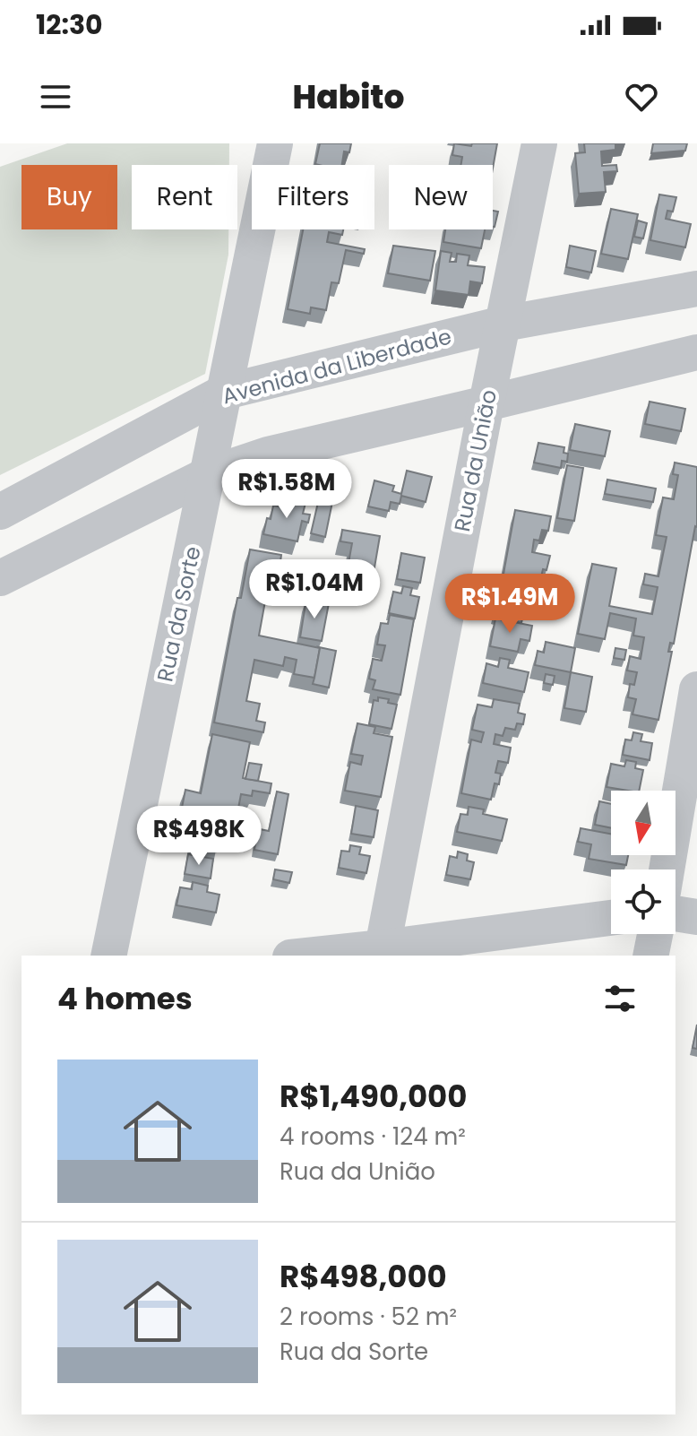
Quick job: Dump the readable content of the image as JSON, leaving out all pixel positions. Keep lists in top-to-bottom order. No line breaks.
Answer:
{"streets":{"street":["Avenida da Liberdade","Rua da União","Rua da Sorte"]},"crossings":[["Avenida da Liberdade","Rua da União"],["Avenida da Liberdade","Rua da Sorte"]],"north":"bottom","page":{"status":"12:30","header":"Habito","chip":["Buy","Rent","Filters","New"],"price":["R$1.58M","R$1.04M","R$1.49M","R$498K"],"heading":"4 homes","list":[{"name":"R$1,490,000","note":"4 rooms · 124 m² · Rua da União"},{"name":"R$498,000","note":"2 rooms · 52 m² · Rua da Sorte"}]}}
